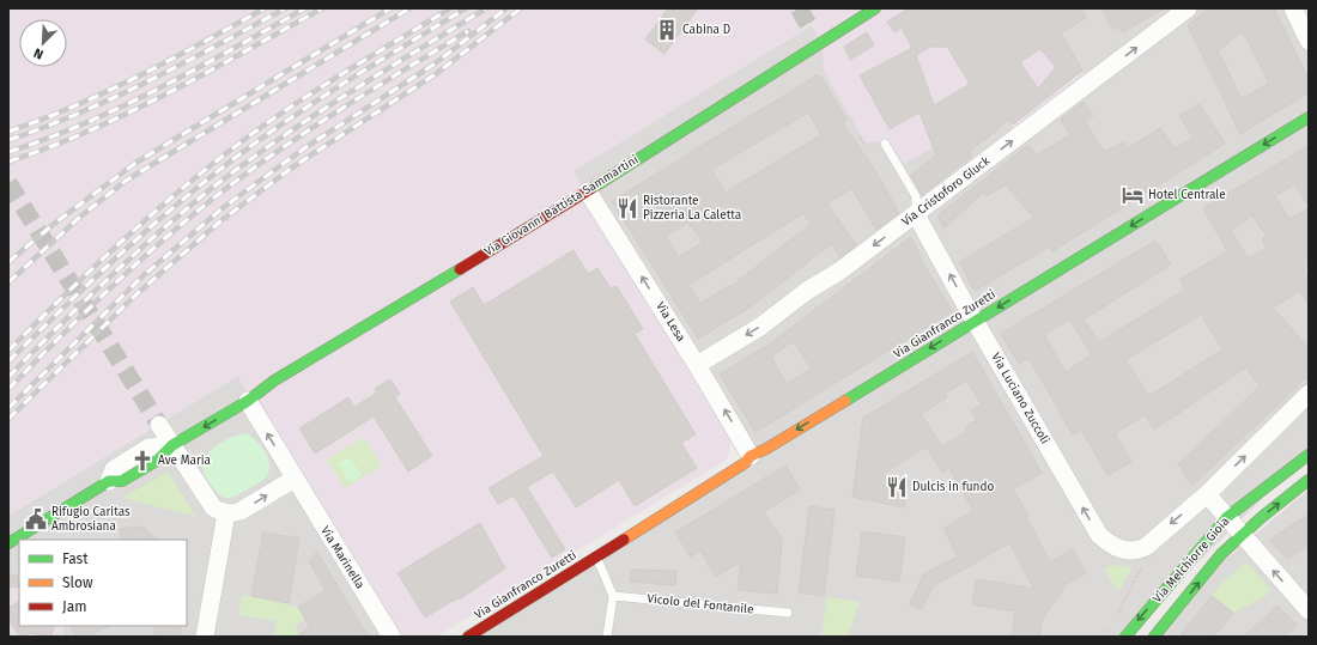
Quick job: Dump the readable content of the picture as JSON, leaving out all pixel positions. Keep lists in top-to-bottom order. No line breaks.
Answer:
{"streets":{"street":["Via Cristoforo Gluck","Via Giovanni Battista Sammartini","Via Lesa","Via Gianfranco Zuretti","Via Luciano Zuccoli","Via Marinella","Via Melchiorre Gioia"],"lane":["Vicolo del Fontanile"]},"crossings":[["Via Cristoforo Gluck","Via Lesa"],["Via Cristoforo Gluck","Via Luciano Zuccoli"],["Via Giovanni Battista Sammartini","Via Lesa"],["Via Giovanni Battista Sammartini","Via Marinella"],["Via Lesa","Via Gianfranco Zuretti"],["Via Gianfranco Zuretti","Via Luciano Zuccoli"],["Via Gianfranco Zuretti","Vicolo del Fontanile"]],"one_way":["Via Lesa","Via Gianfranco Zuretti","Via Luciano Zuccoli"],"places":{"building":["Cabina D"],"hotel":["Hotel Centrale"],"restaurant":["Ristorante Pizzeria La Caletta","Dulcis in fundo"],"church":["Ave Maria"],"public building":["Rifugio Caritas Ambrosiana"]},"legend":["Fast","Slow","Jam"],"north":"bottom left"}
